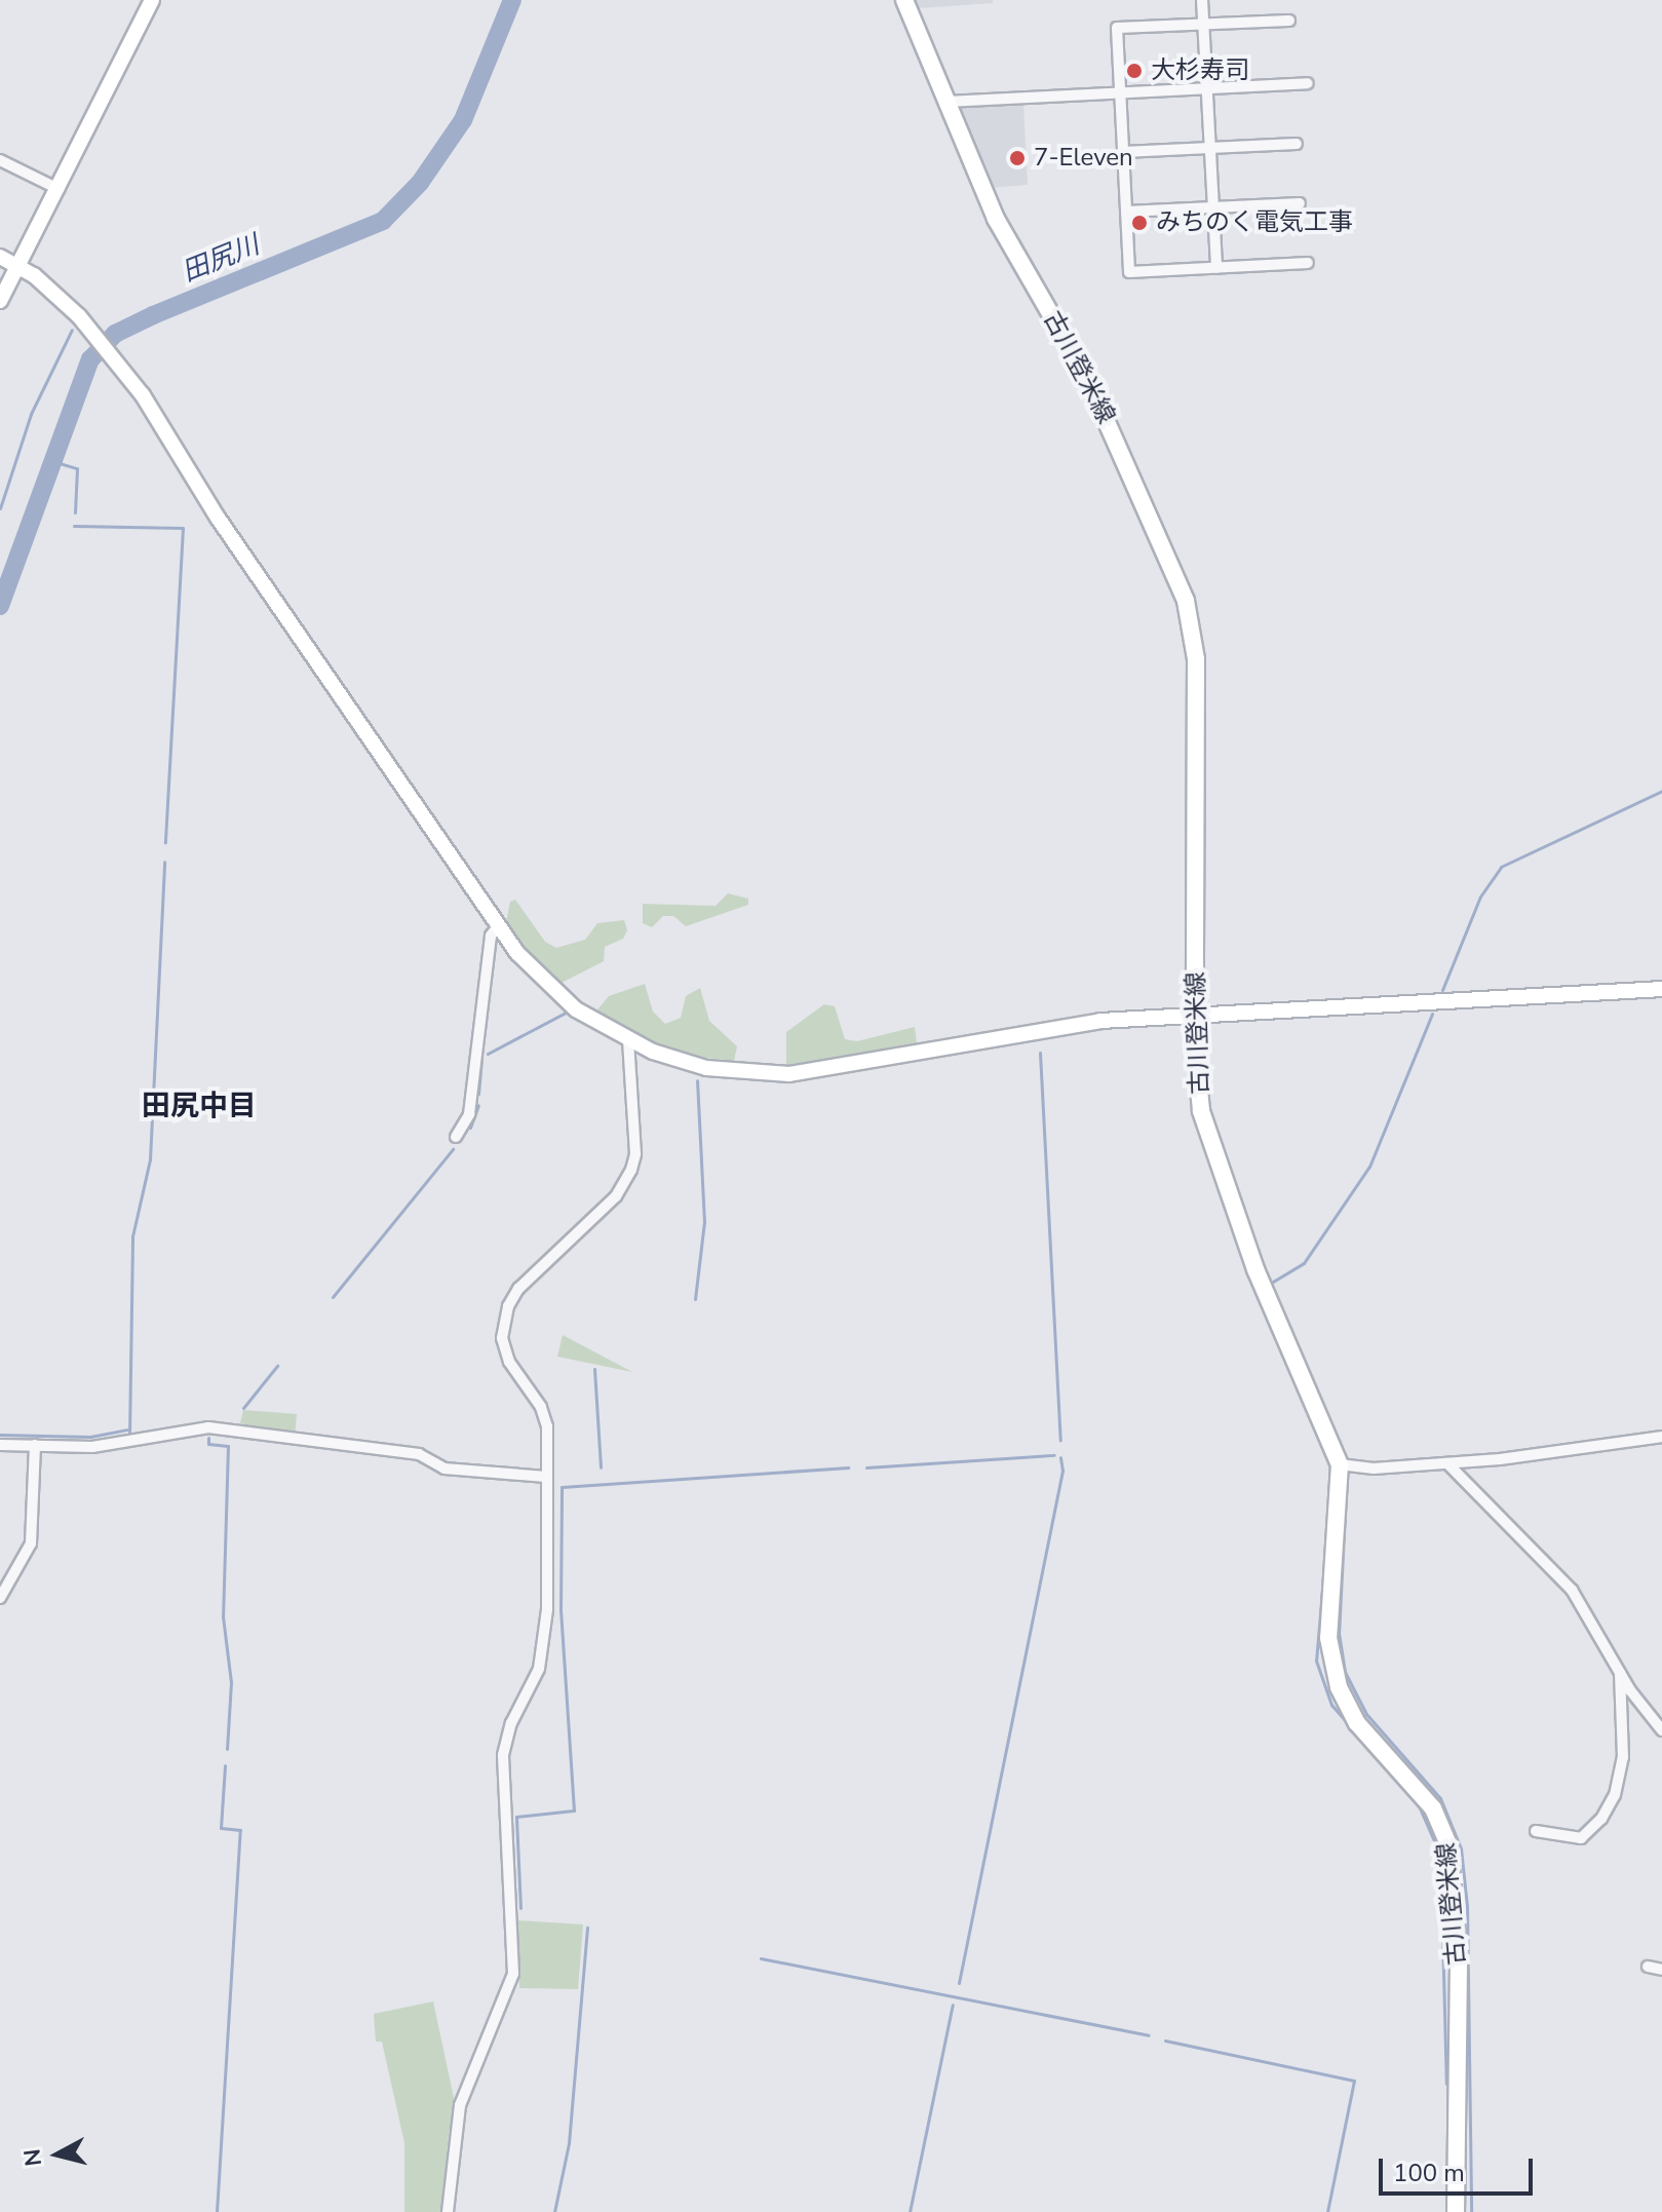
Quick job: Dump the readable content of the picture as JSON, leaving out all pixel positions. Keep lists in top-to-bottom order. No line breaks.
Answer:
{"streets":{"main road":["古川登米線"]},"districts":["田尻中目"],"water":["田尻川"],"places":["大杉寿司","7-Eleven","みちのく電気工事"],"scale_bar":"100 m","north":"left"}
